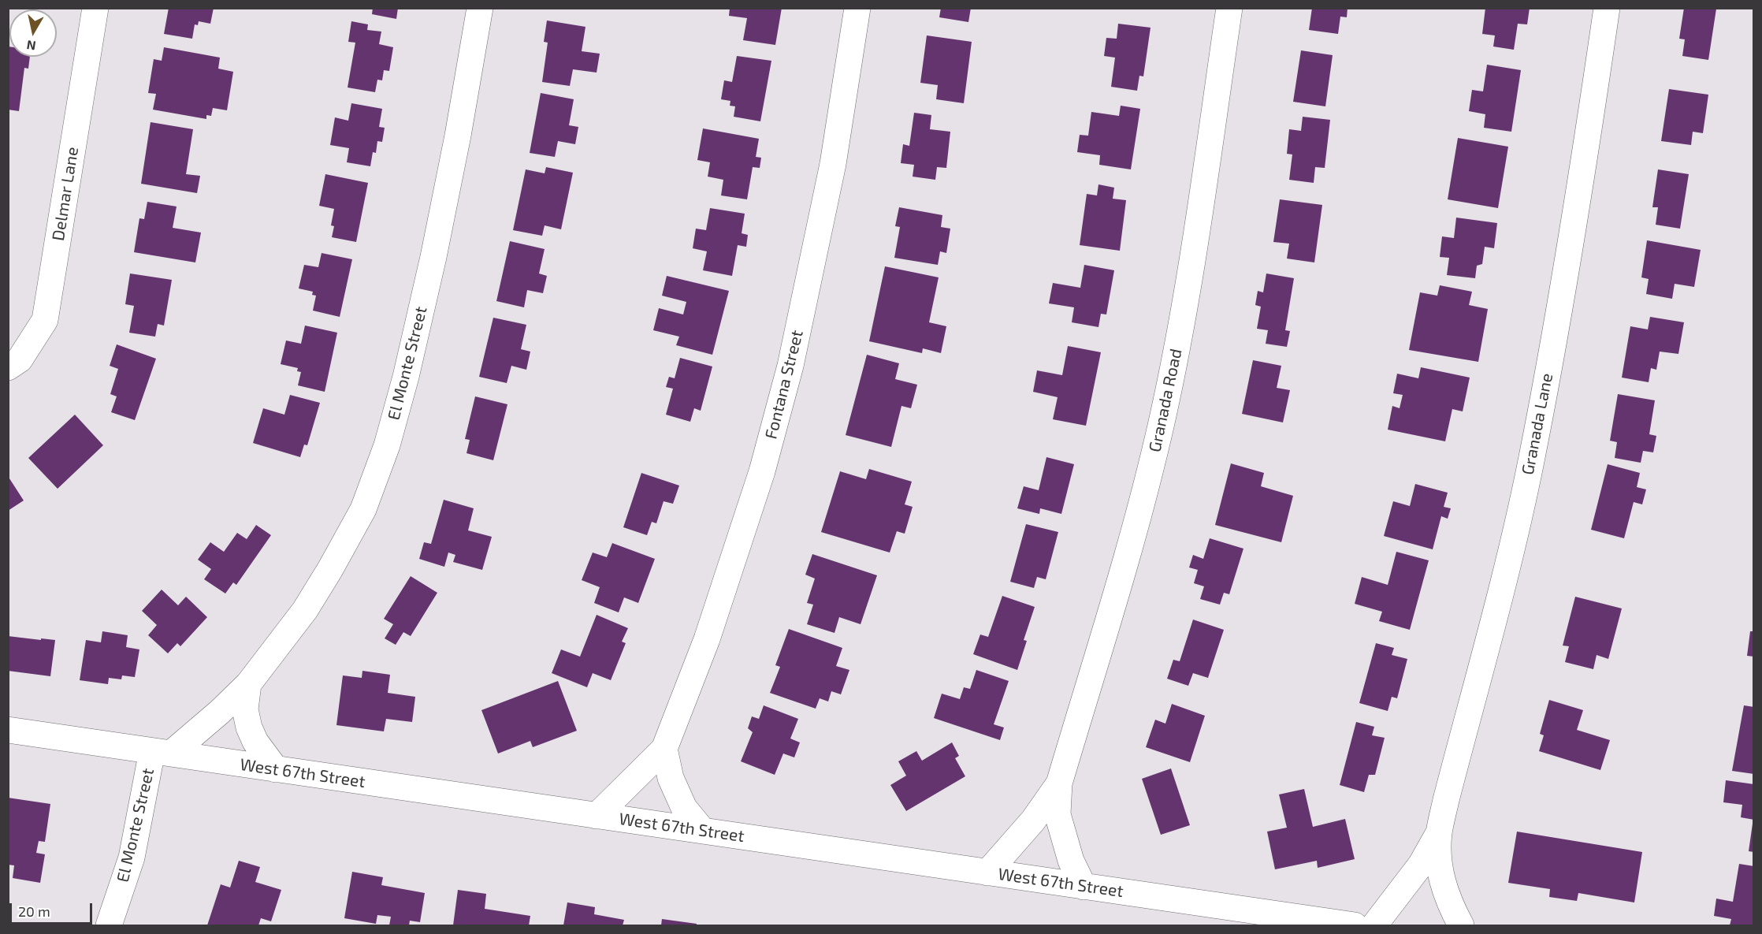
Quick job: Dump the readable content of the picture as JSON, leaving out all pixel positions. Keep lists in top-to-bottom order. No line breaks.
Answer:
{"streets":{"street":["Delmar Lane","El Monte Street","Fontana Street","Granada Road","Granada Lane","West 67th Street"]},"crossings":[["El Monte Street","West 67th Street"],["Fontana Street","West 67th Street"],["Granada Road","West 67th Street"]],"scale_bar":"20 m","north":"bottom"}
